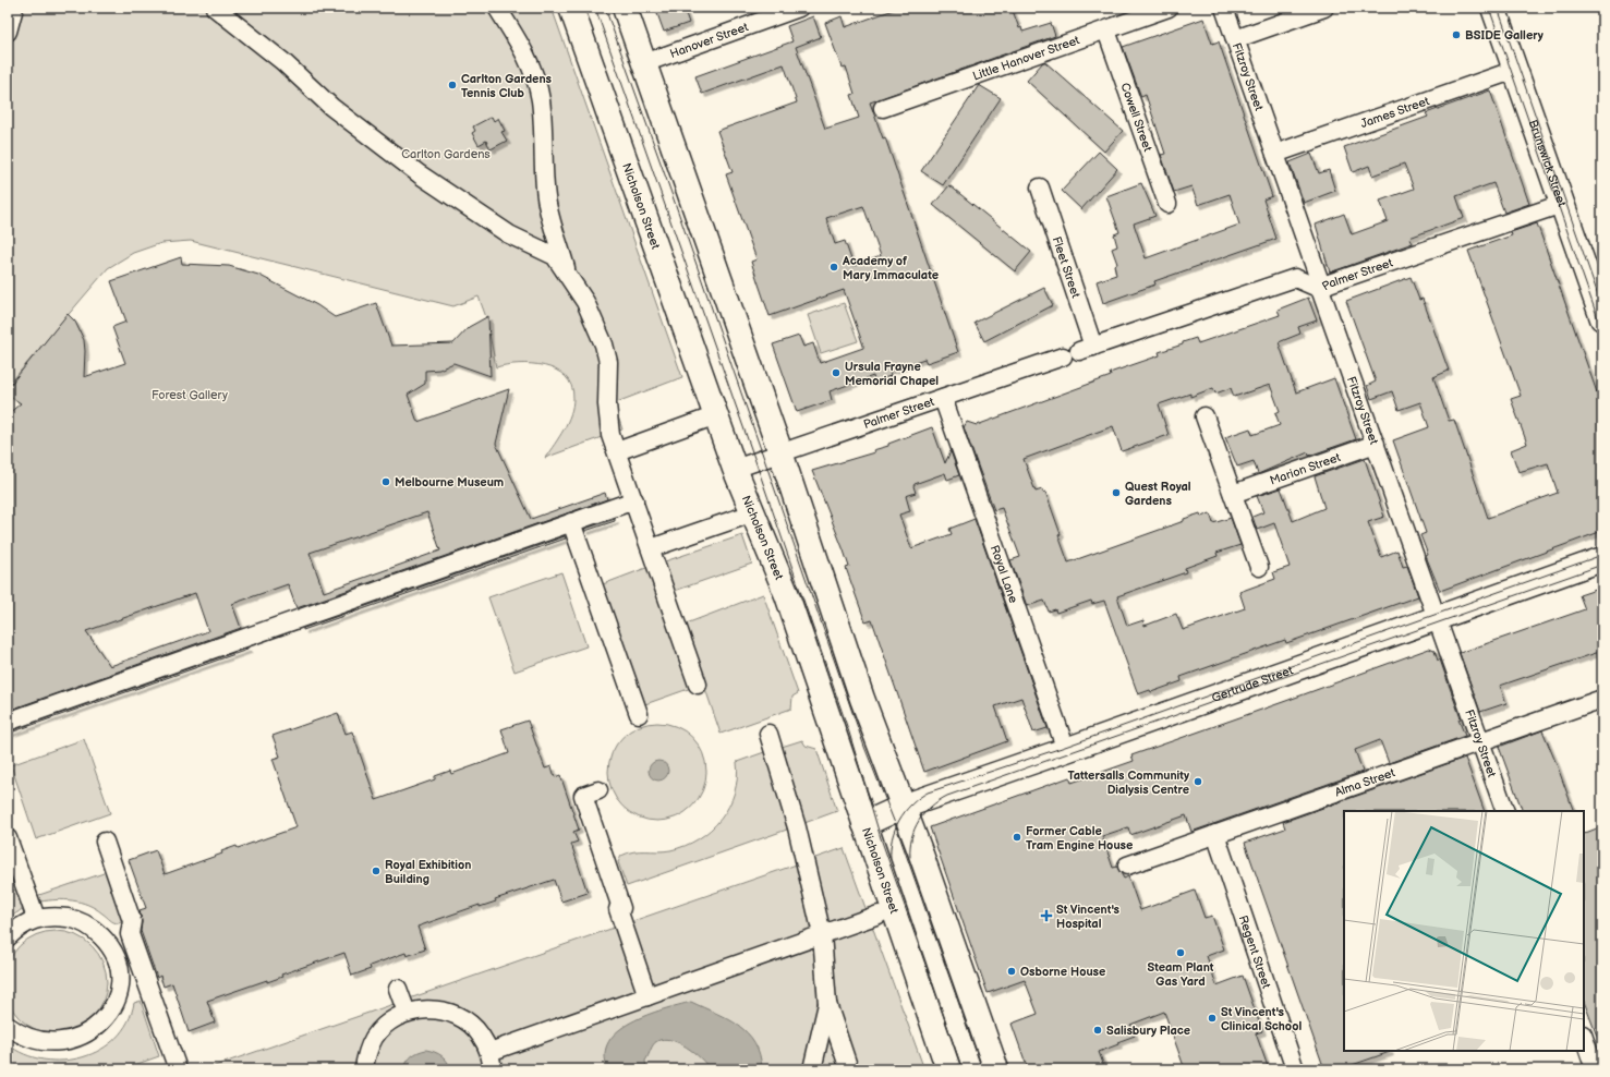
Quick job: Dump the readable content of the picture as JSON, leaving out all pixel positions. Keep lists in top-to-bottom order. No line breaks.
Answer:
{"streets":{"main road":["Brunswick Street","Nicholson Street","Gertrude Street"],"street":["Hanover Street","Little Hanover Street","Fitzroy Street","James Street","Cowell Street","Fleet Street","Palmer Street","Marion Street","Royal Lane","Alma Street","Regent Street"]},"crossings":[["Little Hanover Street","Cowell Street"],["Fitzroy Street","James Street"],["Fitzroy Street","Palmer Street"],["Fitzroy Street","Marion Street"],["Fitzroy Street","Gertrude Street"],["Fitzroy Street","Alma Street"],["James Street","Brunswick Street"],["Brunswick Street","Palmer Street"],["Nicholson Street","Palmer Street"],["Nicholson Street","Gertrude Street"],["Fleet Street","Palmer Street"],["Palmer Street","Royal Lane"],["Royal Lane","Gertrude Street"],["Alma Street","Regent Street"]],"parks":["Carlton Gardens","Forest Gallery"],"places":{"other":["BSIDE Gallery","Carlton Gardens Tennis Club","Academy of Mary Immaculate","Ursula Frayne Memorial Chapel","Melbourne Museum","Quest Royal Gardens","Tattersalls Community Dialysis Centre","Former Cable Tram Engine House","Royal Exhibition Building","Steam Plant Gas Yard","Osborne House","St Vincent's Clinical School","Salisbury Place"],"health":["St Vincent's Hospital"]}}
